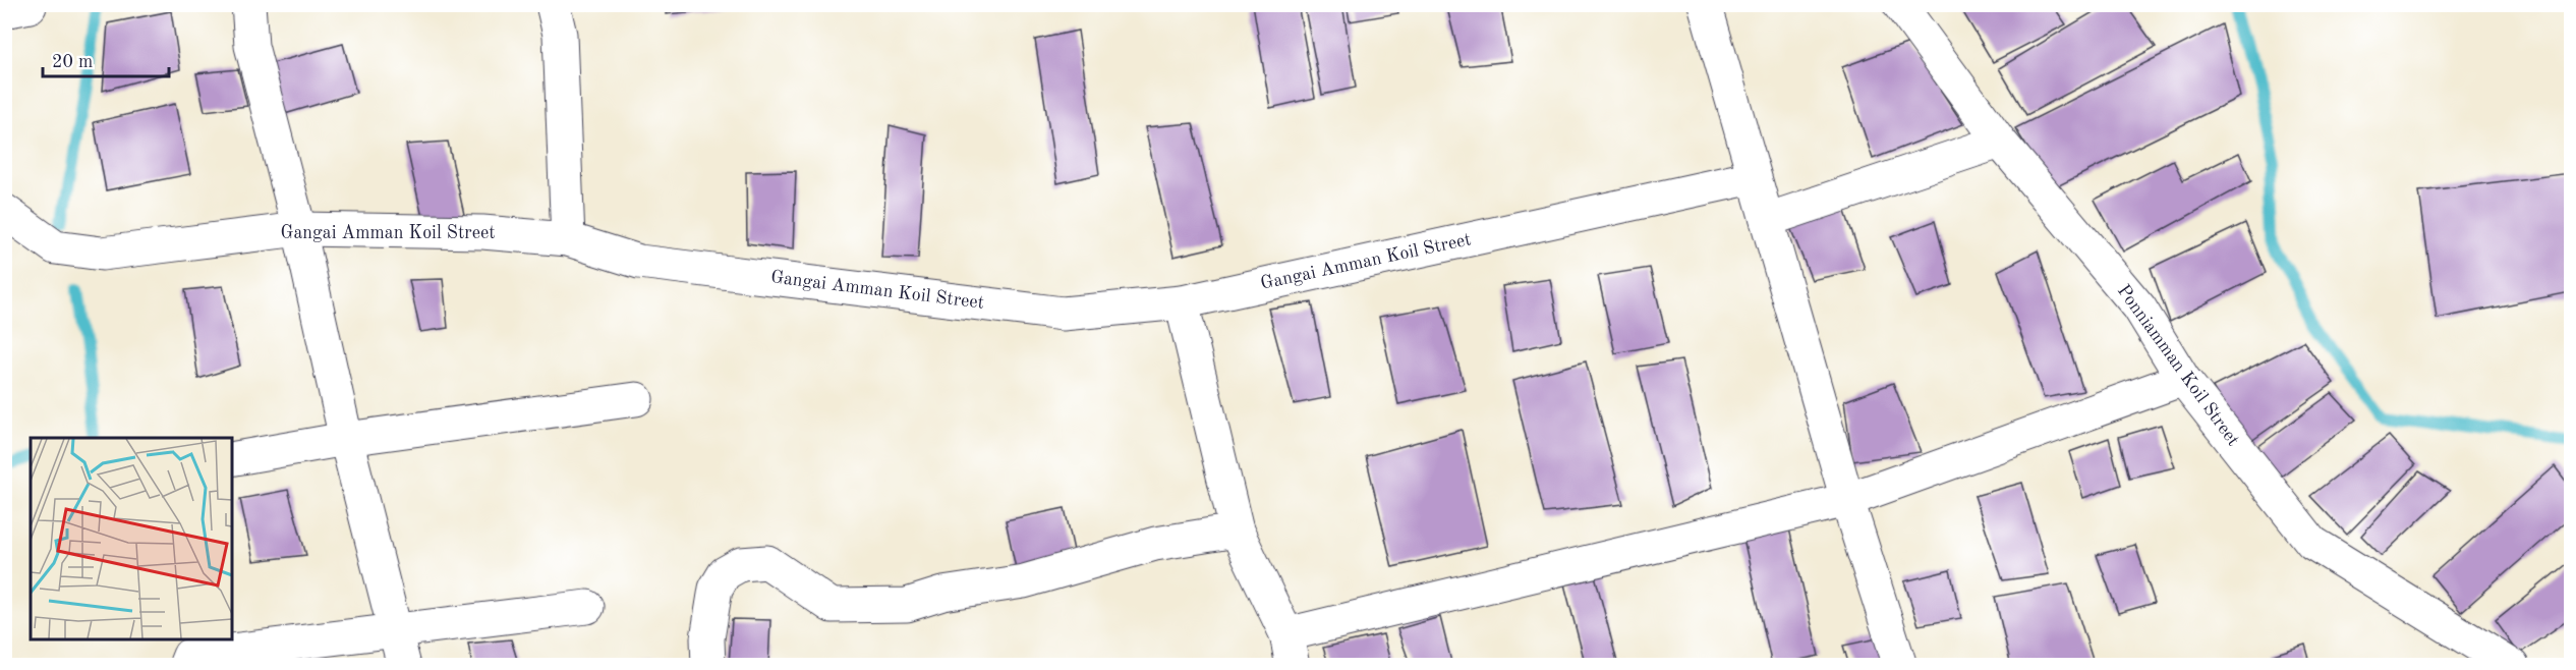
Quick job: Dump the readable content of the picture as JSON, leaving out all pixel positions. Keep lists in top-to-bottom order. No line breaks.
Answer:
{"streets":{"street":["Gangai Amman Koil Street","Ponniamman Koil Street"]},"scale_bar":"20 m"}
